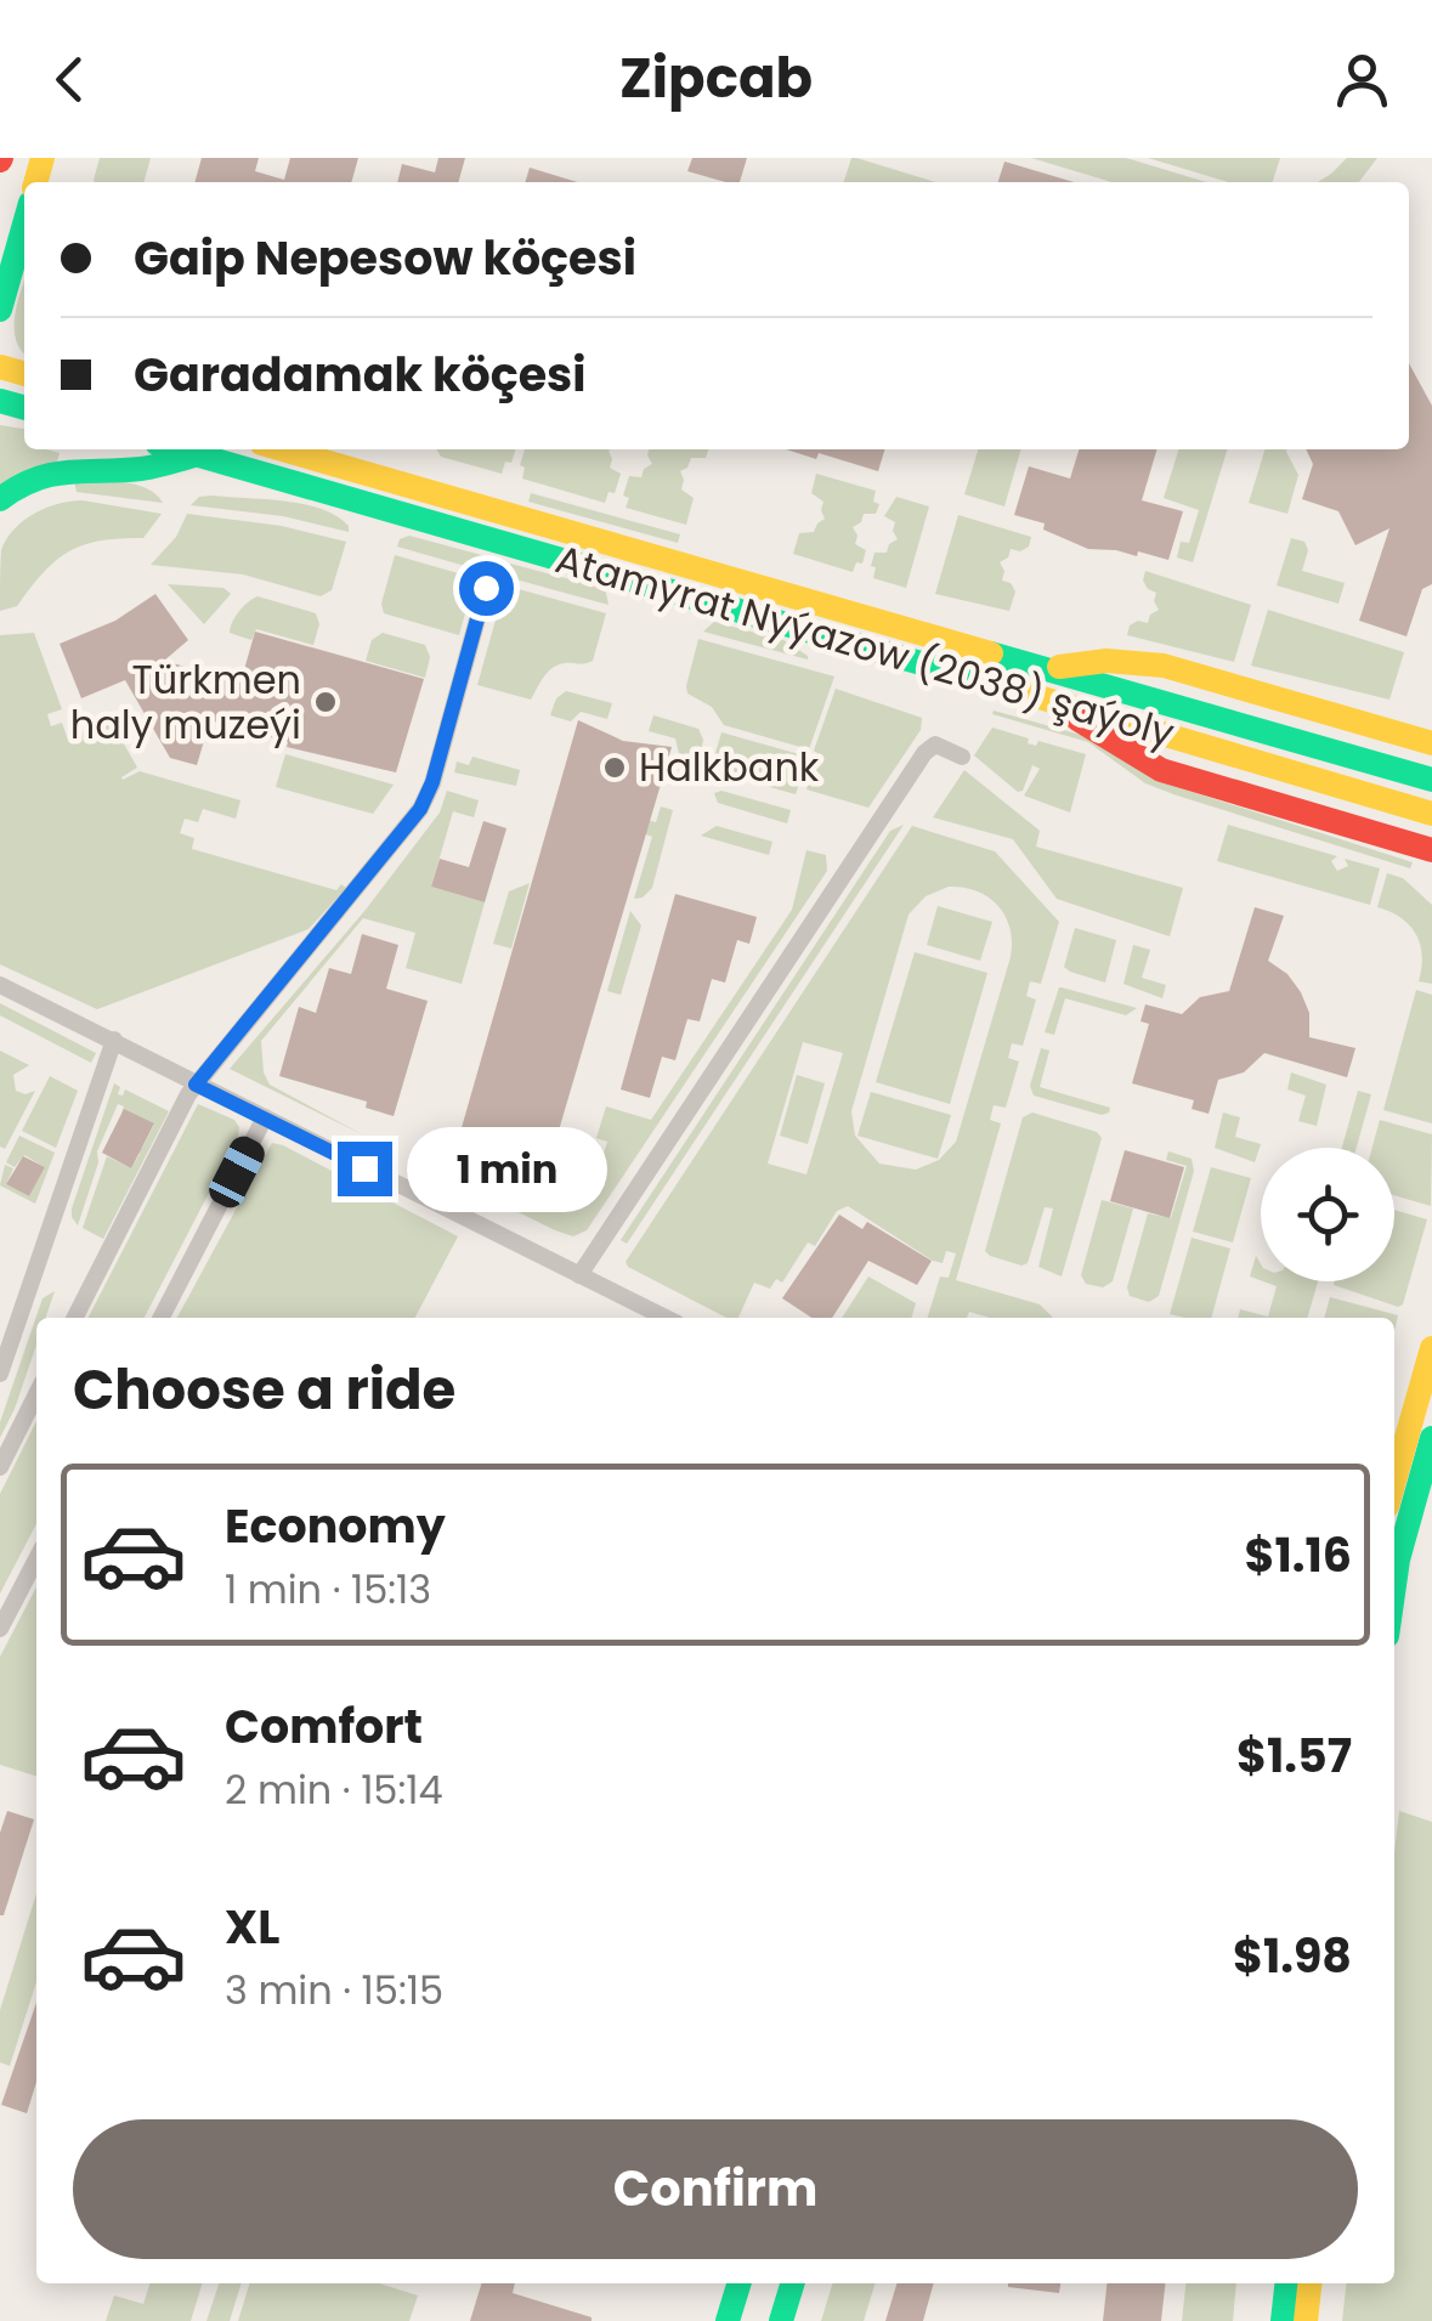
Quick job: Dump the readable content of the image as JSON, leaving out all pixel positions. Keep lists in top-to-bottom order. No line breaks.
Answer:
{"streets":{"main road":["Atamyrat Nyýazow (2038) şaýoly"]},"places":["Türkmen haly muzeýi","Halkbank"],"page":{"header":"Zipcab","banner":["Gaip Nepesow köçesi","Garadamak köçesi"],"bubble":"1 min","heading":"Choose a ride","list":[{"name":"Economy","note":"1 min · 15:13","value":"$1.16"},{"name":"Comfort","note":"2 min · 15:14","value":"$1.57"},{"name":"XL","note":"3 min · 15:15","value":"$1.98"}],"buttons":"Confirm"}}
